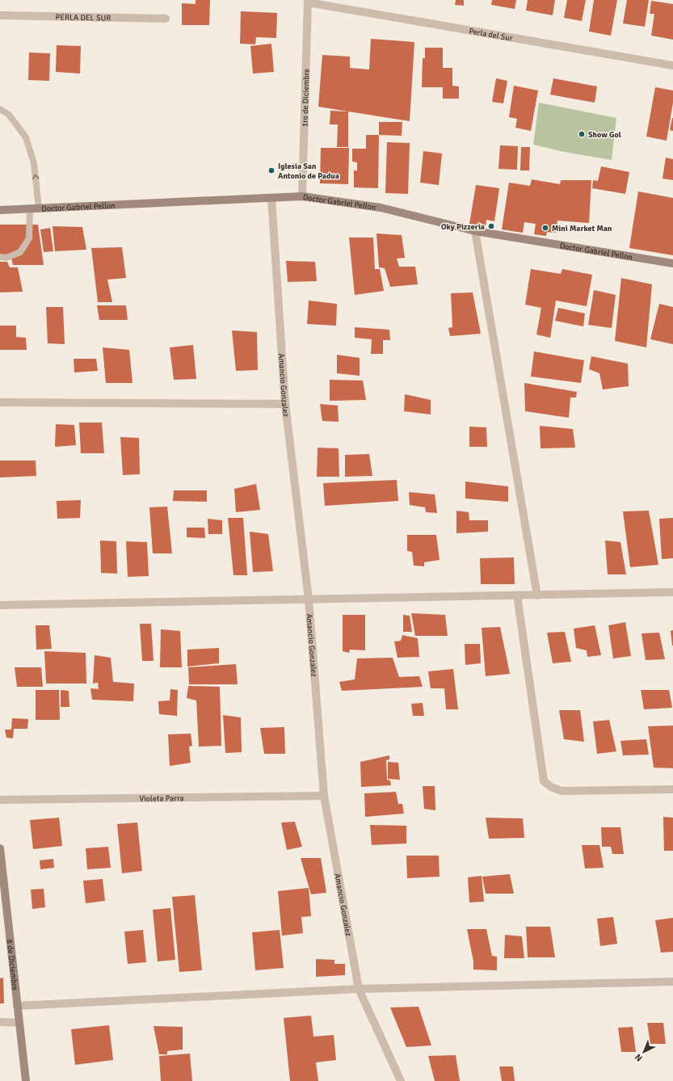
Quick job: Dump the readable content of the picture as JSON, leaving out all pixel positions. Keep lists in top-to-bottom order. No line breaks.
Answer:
{"streets":{"street":["PERLA DEL SUR","Perla del Sur","1ro de Diciembre","Doctor Gabriel Pellon","Amancio Gonzalez","Violeta Parra","8 de Diciembre"]},"crossings":[["Perla del Sur","1ro de Diciembre"],["1ro de Diciembre","Doctor Gabriel Pellon"],["Doctor Gabriel Pellon","Amancio Gonzalez"],["Amancio Gonzalez","Violeta Parra"]],"places":["Show Gol","Iglesia San Antonio de Padua","Oky Pizzeria","Mini Market Man"],"north":"bottom left"}
